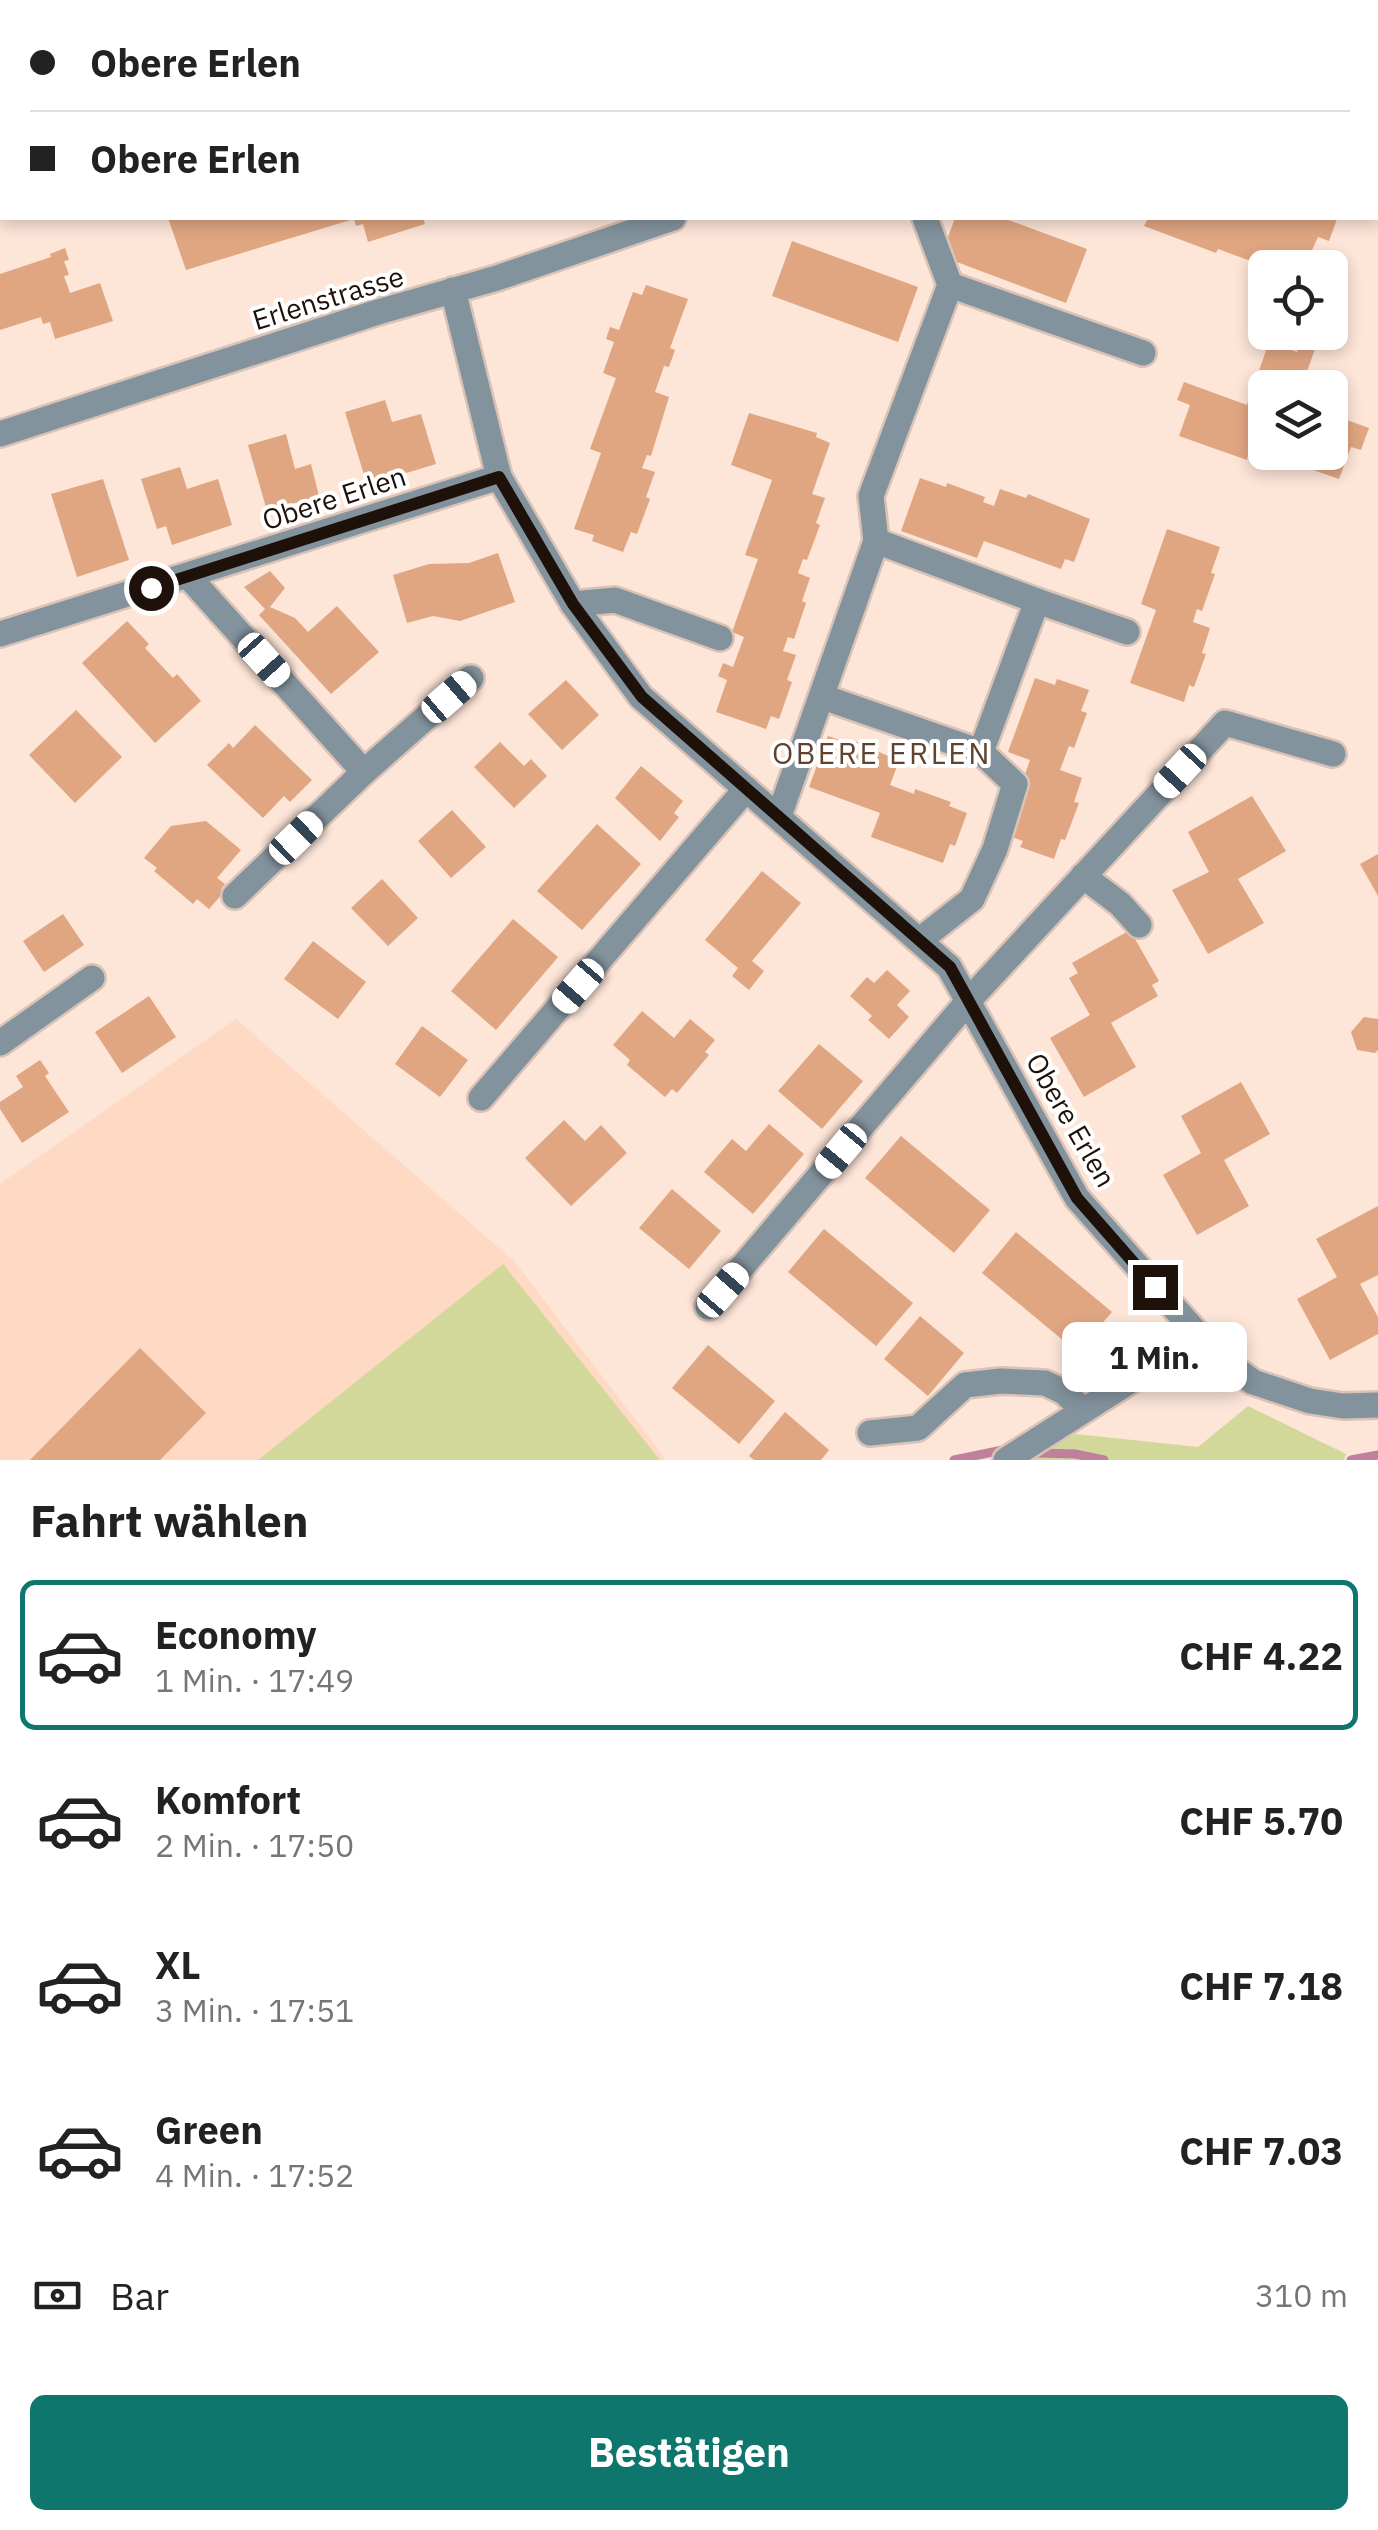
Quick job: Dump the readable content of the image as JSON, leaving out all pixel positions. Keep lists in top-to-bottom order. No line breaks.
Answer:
{"streets":{"street":["Erlenstrasse","Obere Erlen"]},"crossings":[["Erlenstrasse","Obere Erlen"]],"districts":["OBERE ERLEN"],"page":{"banner":["Obere Erlen","Obere Erlen"],"bubble":"1 Min.","heading":"Fahrt wählen","list":[{"name":"Economy","note":"1 Min. · 17:49","value":"CHF 4.22"},{"name":"Komfort","note":"2 Min. · 17:50","value":"CHF 5.70"},{"name":"XL","note":"3 Min. · 17:51","value":"CHF 7.18"},{"name":"Green","note":"4 Min. · 17:52","value":"CHF 7.03"}],"pay":["Bar","310 m"],"buttons":"Bestätigen"}}
